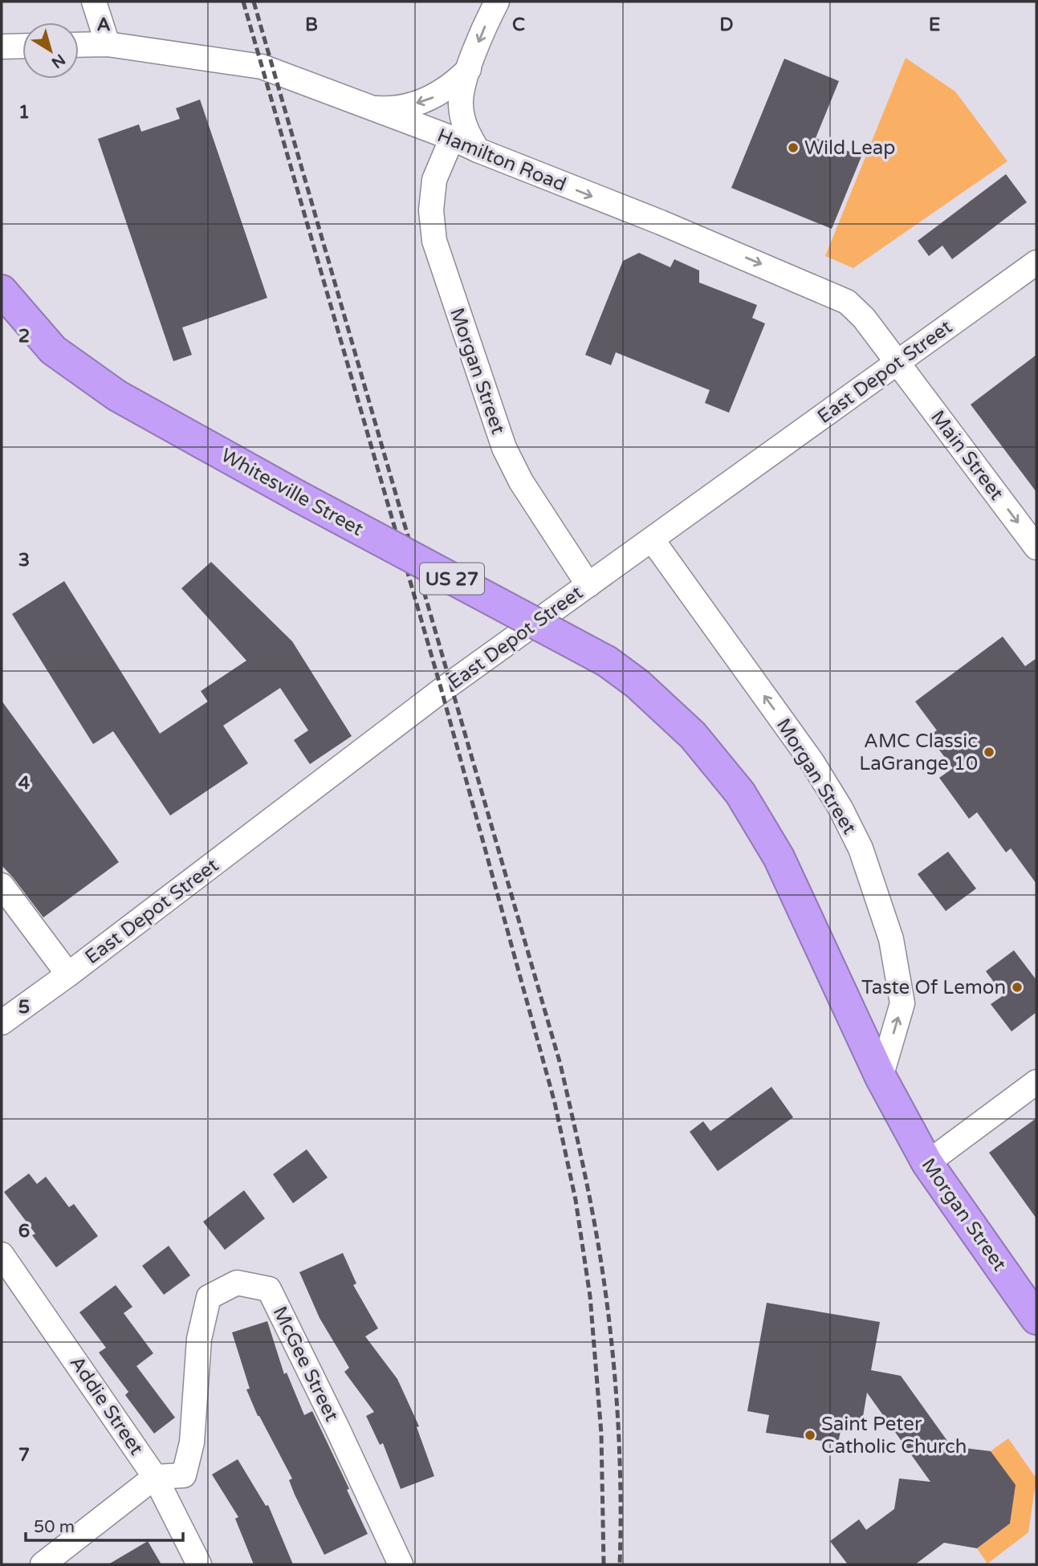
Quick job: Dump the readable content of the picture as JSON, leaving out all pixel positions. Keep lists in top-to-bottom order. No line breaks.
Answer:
{"streets":{"highway":["Morgan Street","Whitesville Street","US 27"],"street":["Hamilton Road","East Depot Street","Main Street","McGee Street","Addie Street"]},"crossings":[["Hamilton Road","Morgan Street"],["Hamilton Road","East Depot Street"],["Hamilton Road","Main Street"],["Morgan Street","East Depot Street"],["Morgan Street","Whitesville Street"],["East Depot Street","Main Street"],["McGee Street","Addie Street"]],"one_way":["Hamilton Road","Main Street"],"places":["Wild Leap","AMC Classic LaGrange 10","Taste Of Lemon","Saint Peter Catholic Church"],"scale_bar":"50 m","north":"bottom right","grid":{"columns":["A","B","C","D","E"],"rows":["1","2","3","4","5","6","7"]}}
